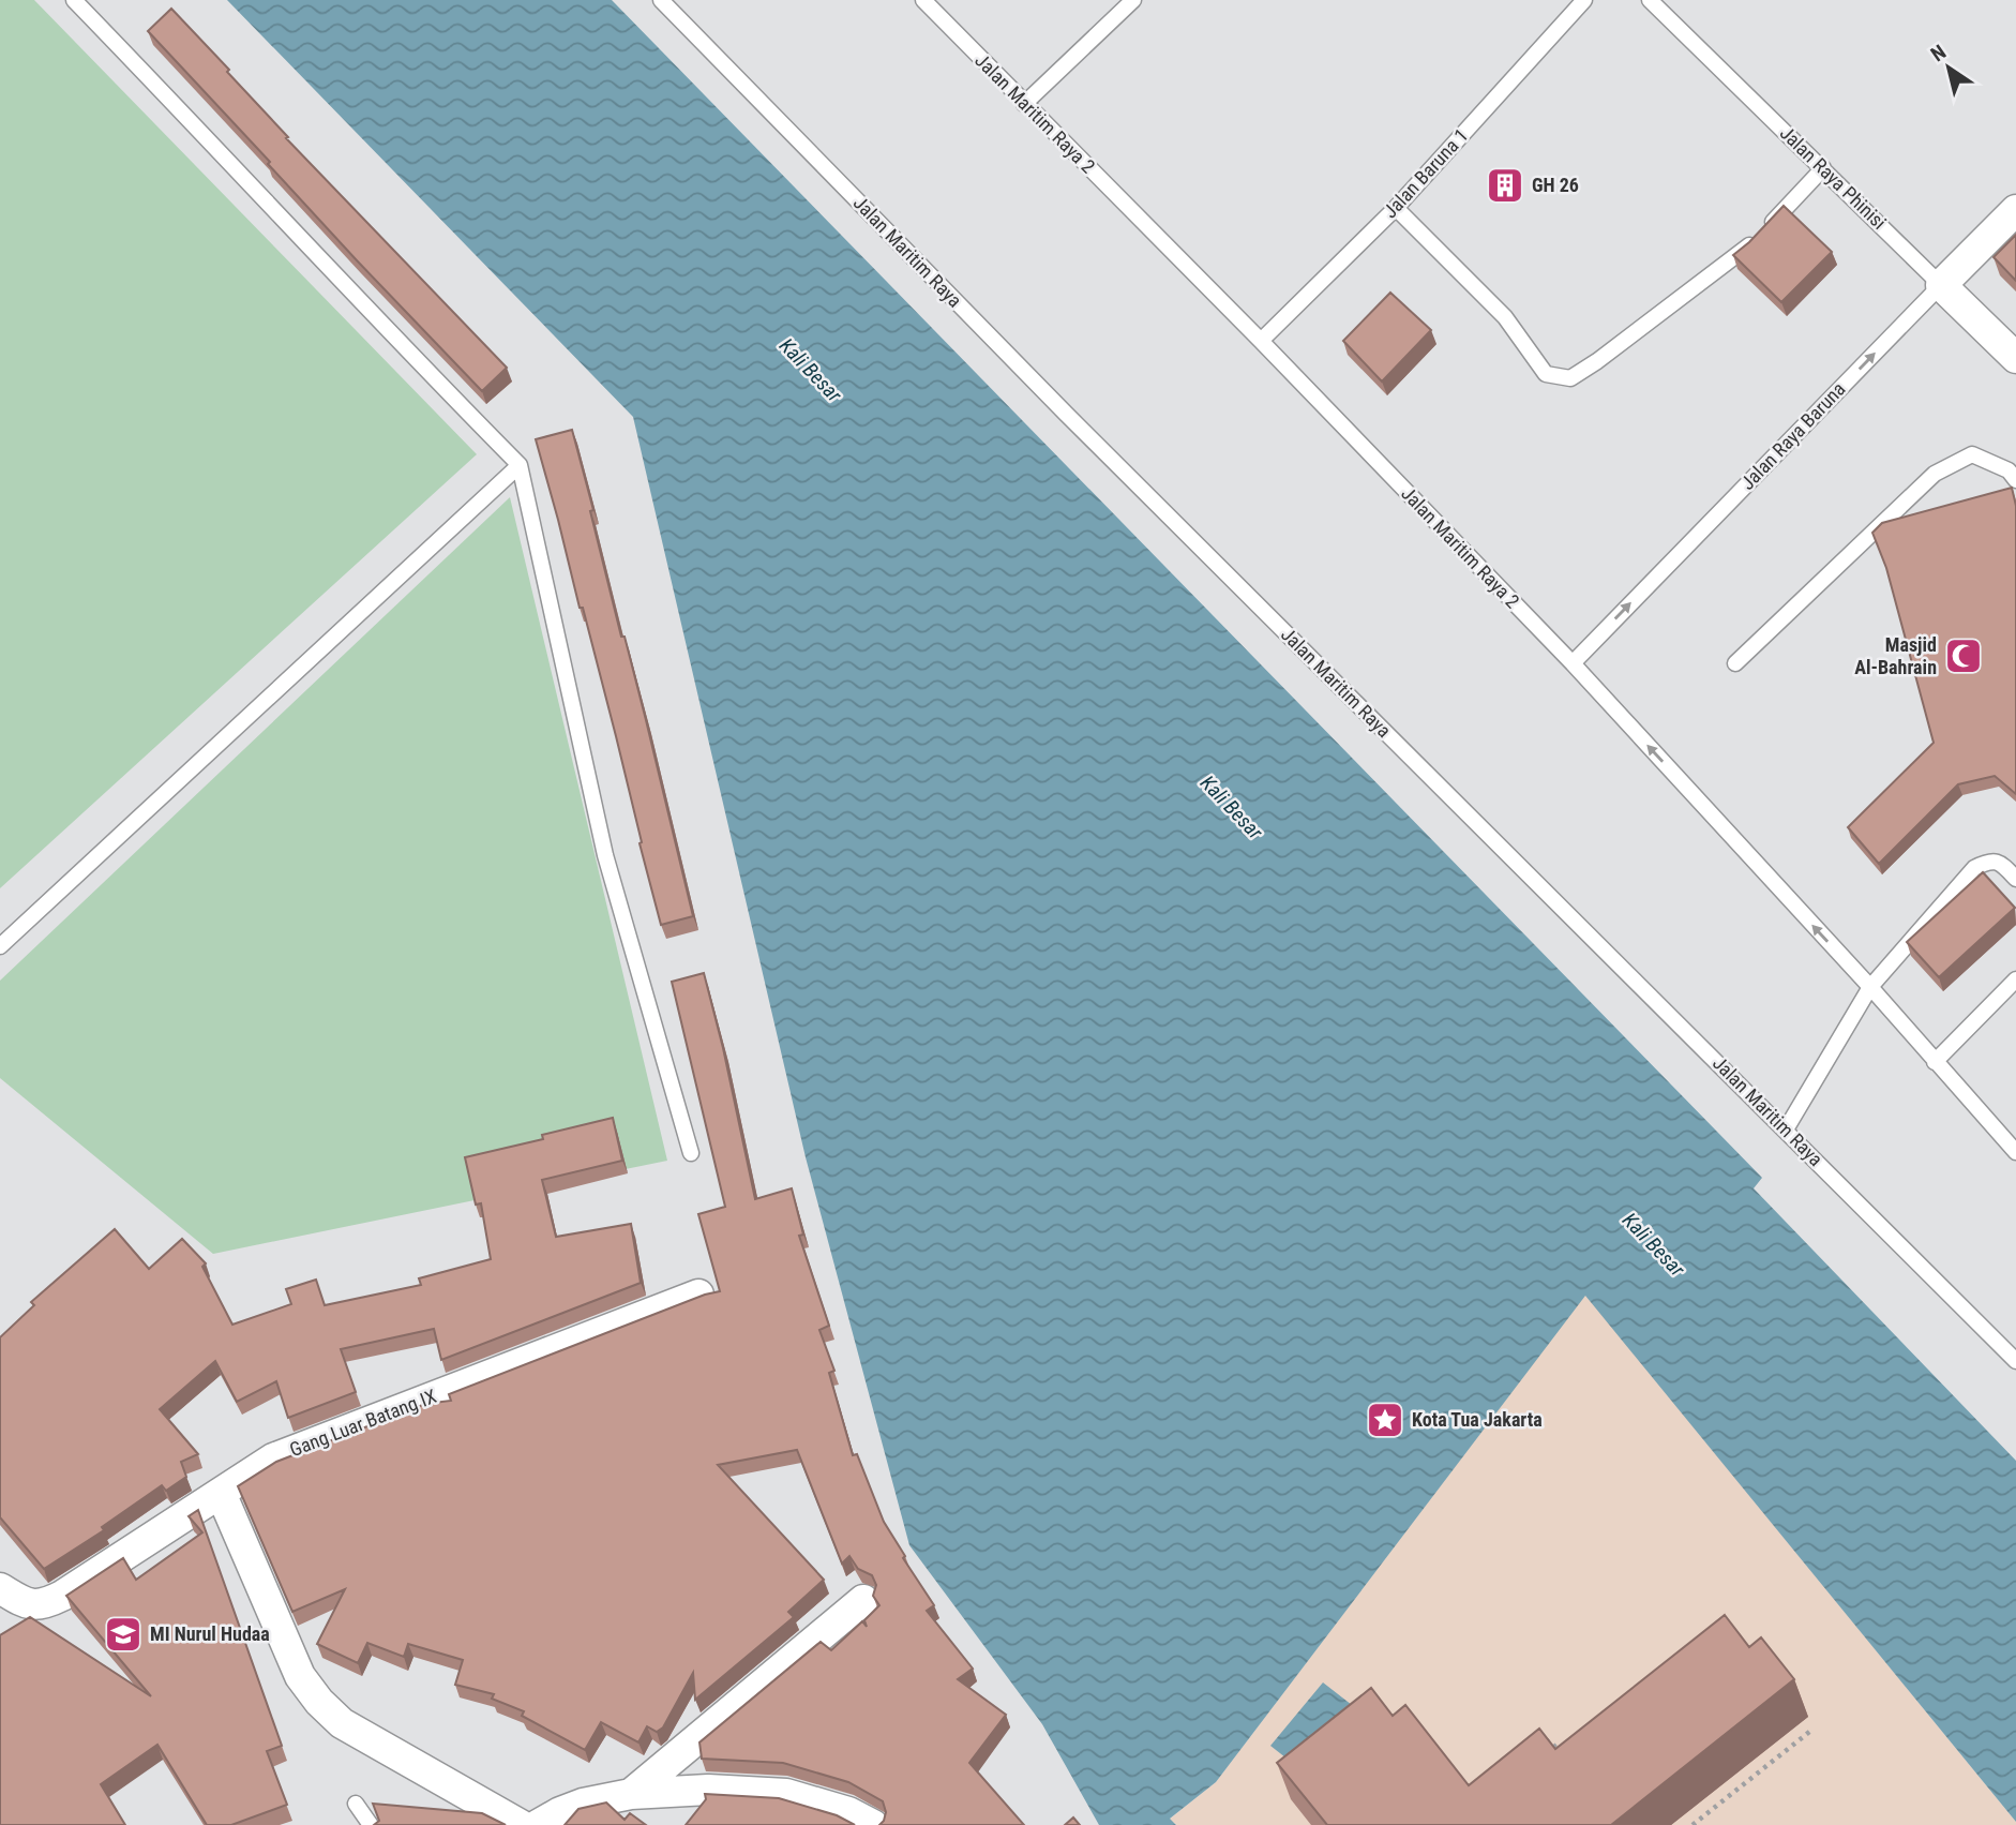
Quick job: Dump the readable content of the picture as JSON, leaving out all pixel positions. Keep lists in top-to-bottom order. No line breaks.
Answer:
{"streets":{"street":["Jalan Raya Phinisi","Jalan Raya Baruna","Gang Luar Batang IX"],"lane":["Jalan Maritim Raya 2","Jalan Baruna 1","Jalan Maritim Raya"]},"crossings":[["Jalan Maritim Raya 2","Jalan Baruna 1"],["Jalan Maritim Raya 2","Jalan Raya Baruna"],["Jalan Raya Phinisi","Jalan Raya Baruna"]],"one_way":["Jalan Raya Baruna"],"water":["Kali Besar"],"places":{"building":["GH 26"],"mosque":["Masjid Al-Bahrain"],"place":["Kota Tua Jakarta"],"school or university":["MI Nurul Hudaa"]},"north":"top left"}
